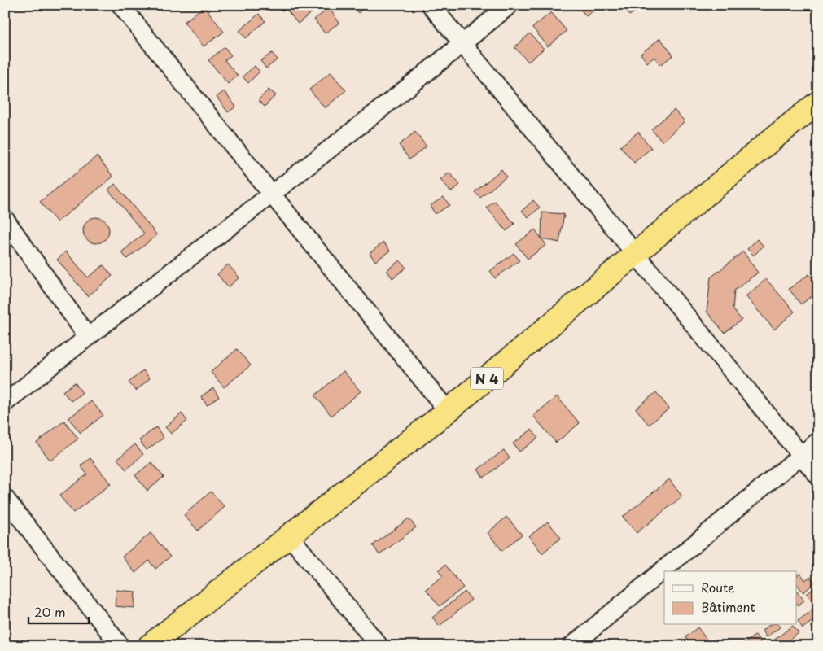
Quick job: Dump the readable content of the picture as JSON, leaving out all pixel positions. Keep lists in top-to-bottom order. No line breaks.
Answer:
{"streets":{"highway":["N 4"]},"legend":["Route","Bâtiment"],"scale_bar":"20 m"}
